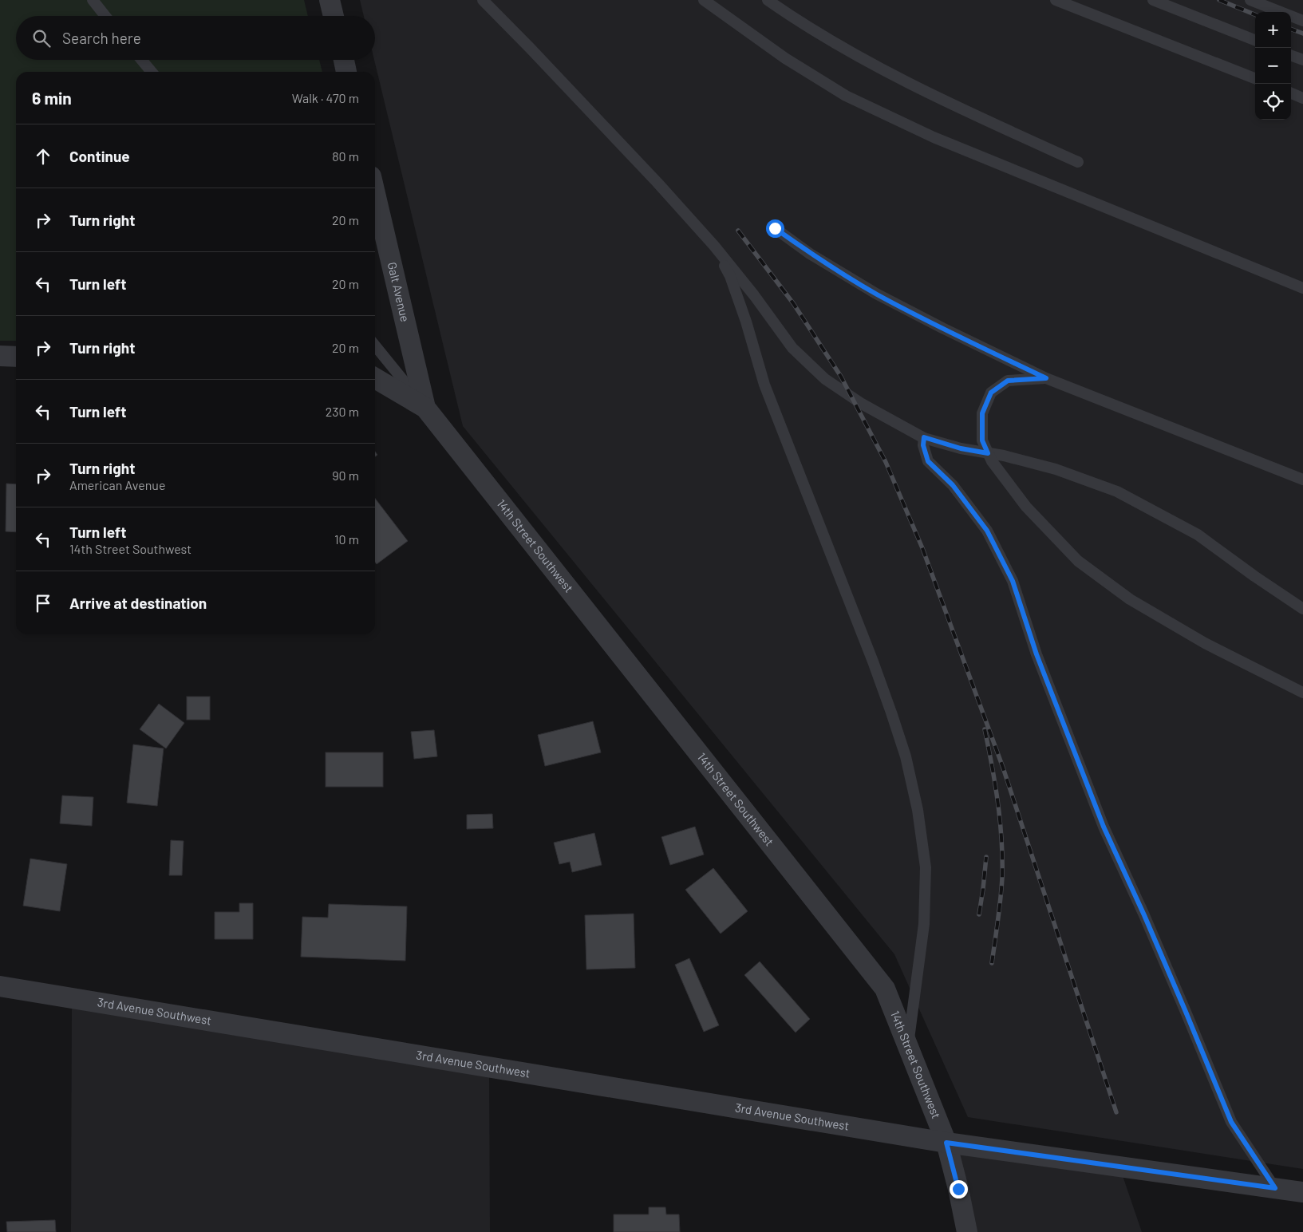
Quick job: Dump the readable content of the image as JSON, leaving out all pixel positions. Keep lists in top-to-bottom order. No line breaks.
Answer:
{"streets":{"street":["Galt Avenue","14th Street Southwest","3rd Avenue Southwest"]},"crossings":[["Galt Avenue","14th Street Southwest"],["14th Street Southwest","3rd Avenue Southwest"]],"page":{"map_buttons":["+","−"],"search":"Search here","heading":["6 min","Walk · 470 m"],"list":[["Continue","80 m"],["Turn right","20 m"],["Turn left","20 m"],["Turn right","20 m"],["Turn left","230 m"],["Turn right","American Avenue","90 m"],["Turn left","14th Street Southwest","10 m"],"Arrive at destination"]}}
